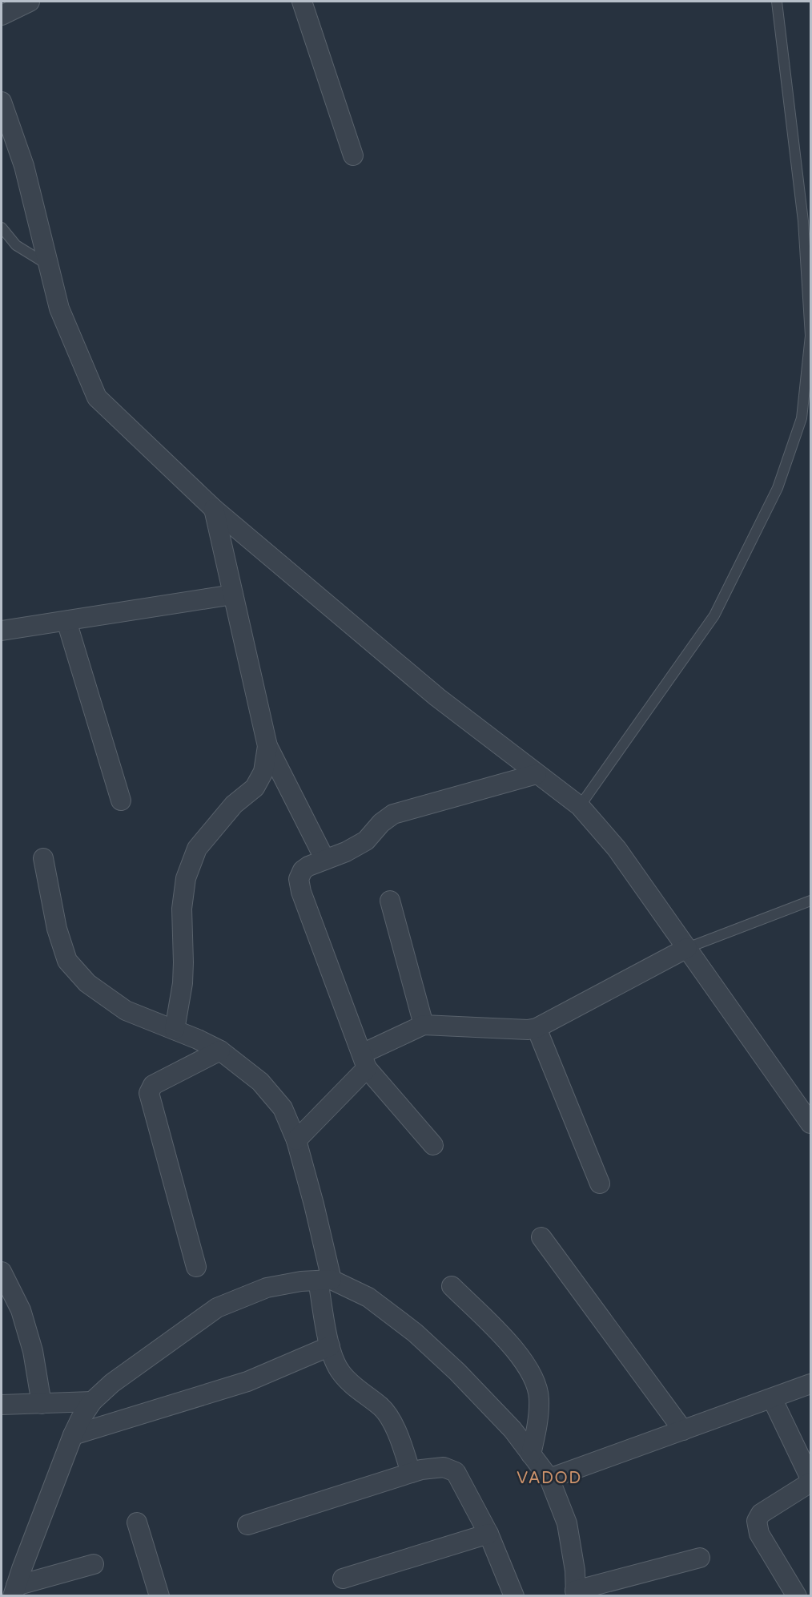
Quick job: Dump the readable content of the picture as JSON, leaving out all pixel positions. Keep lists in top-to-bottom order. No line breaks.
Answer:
{"districts":["VADOD"]}
